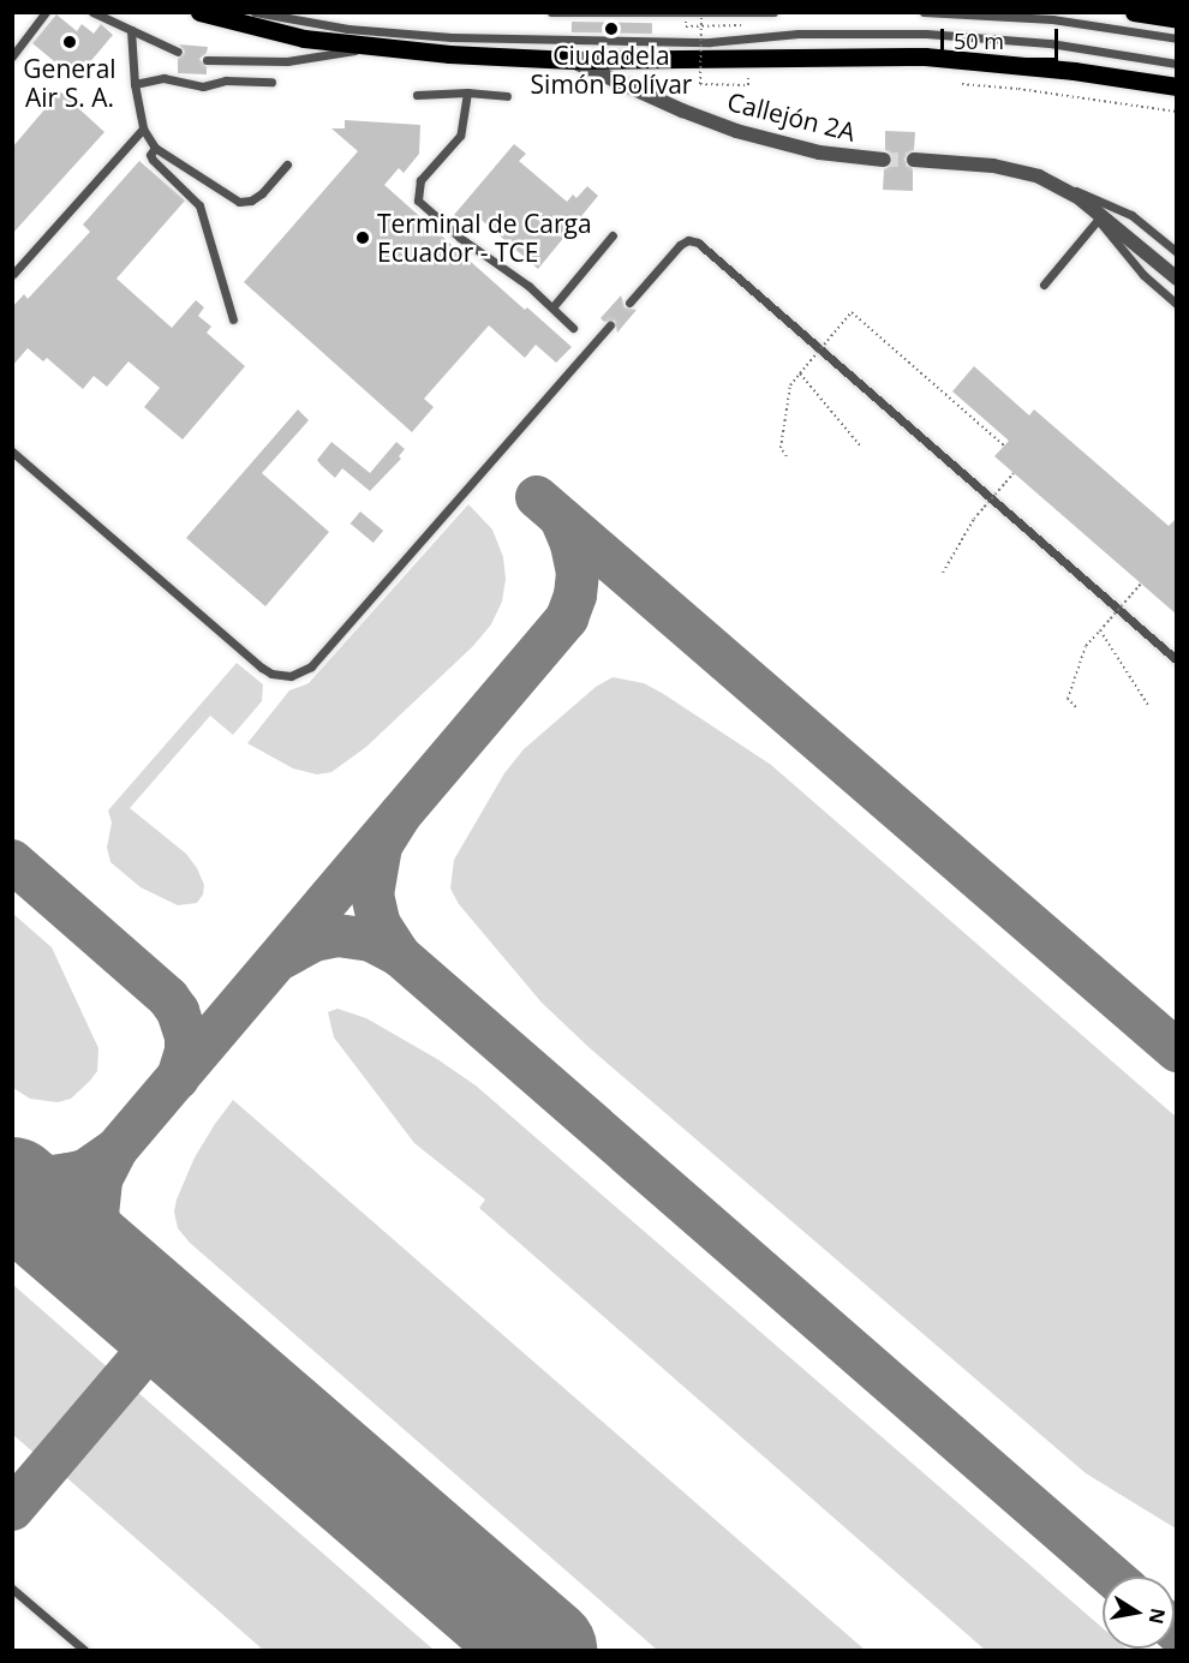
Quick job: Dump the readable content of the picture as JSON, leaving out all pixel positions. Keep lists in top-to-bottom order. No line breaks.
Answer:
{"streets":{"street":["Callejón 2A"]},"places":["Ciudadela Simón Bolívar","General Air S. A.","Terminal de Carga Ecuador - TCE"],"scale_bar":"50 m","north":"right"}
